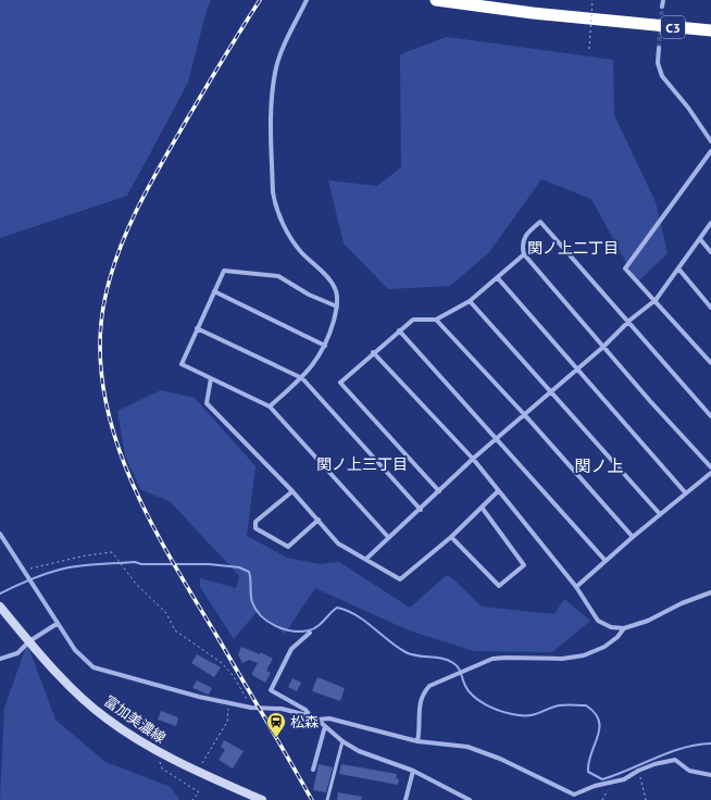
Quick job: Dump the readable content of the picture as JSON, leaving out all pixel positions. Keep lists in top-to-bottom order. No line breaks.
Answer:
{"streets":{"highway":["C3"],"main road":["富加美濃線"]},"districts":["関ノ上二丁目","関ノ上三丁目","関ノ上"],"places":{"station":["松森"]}}
